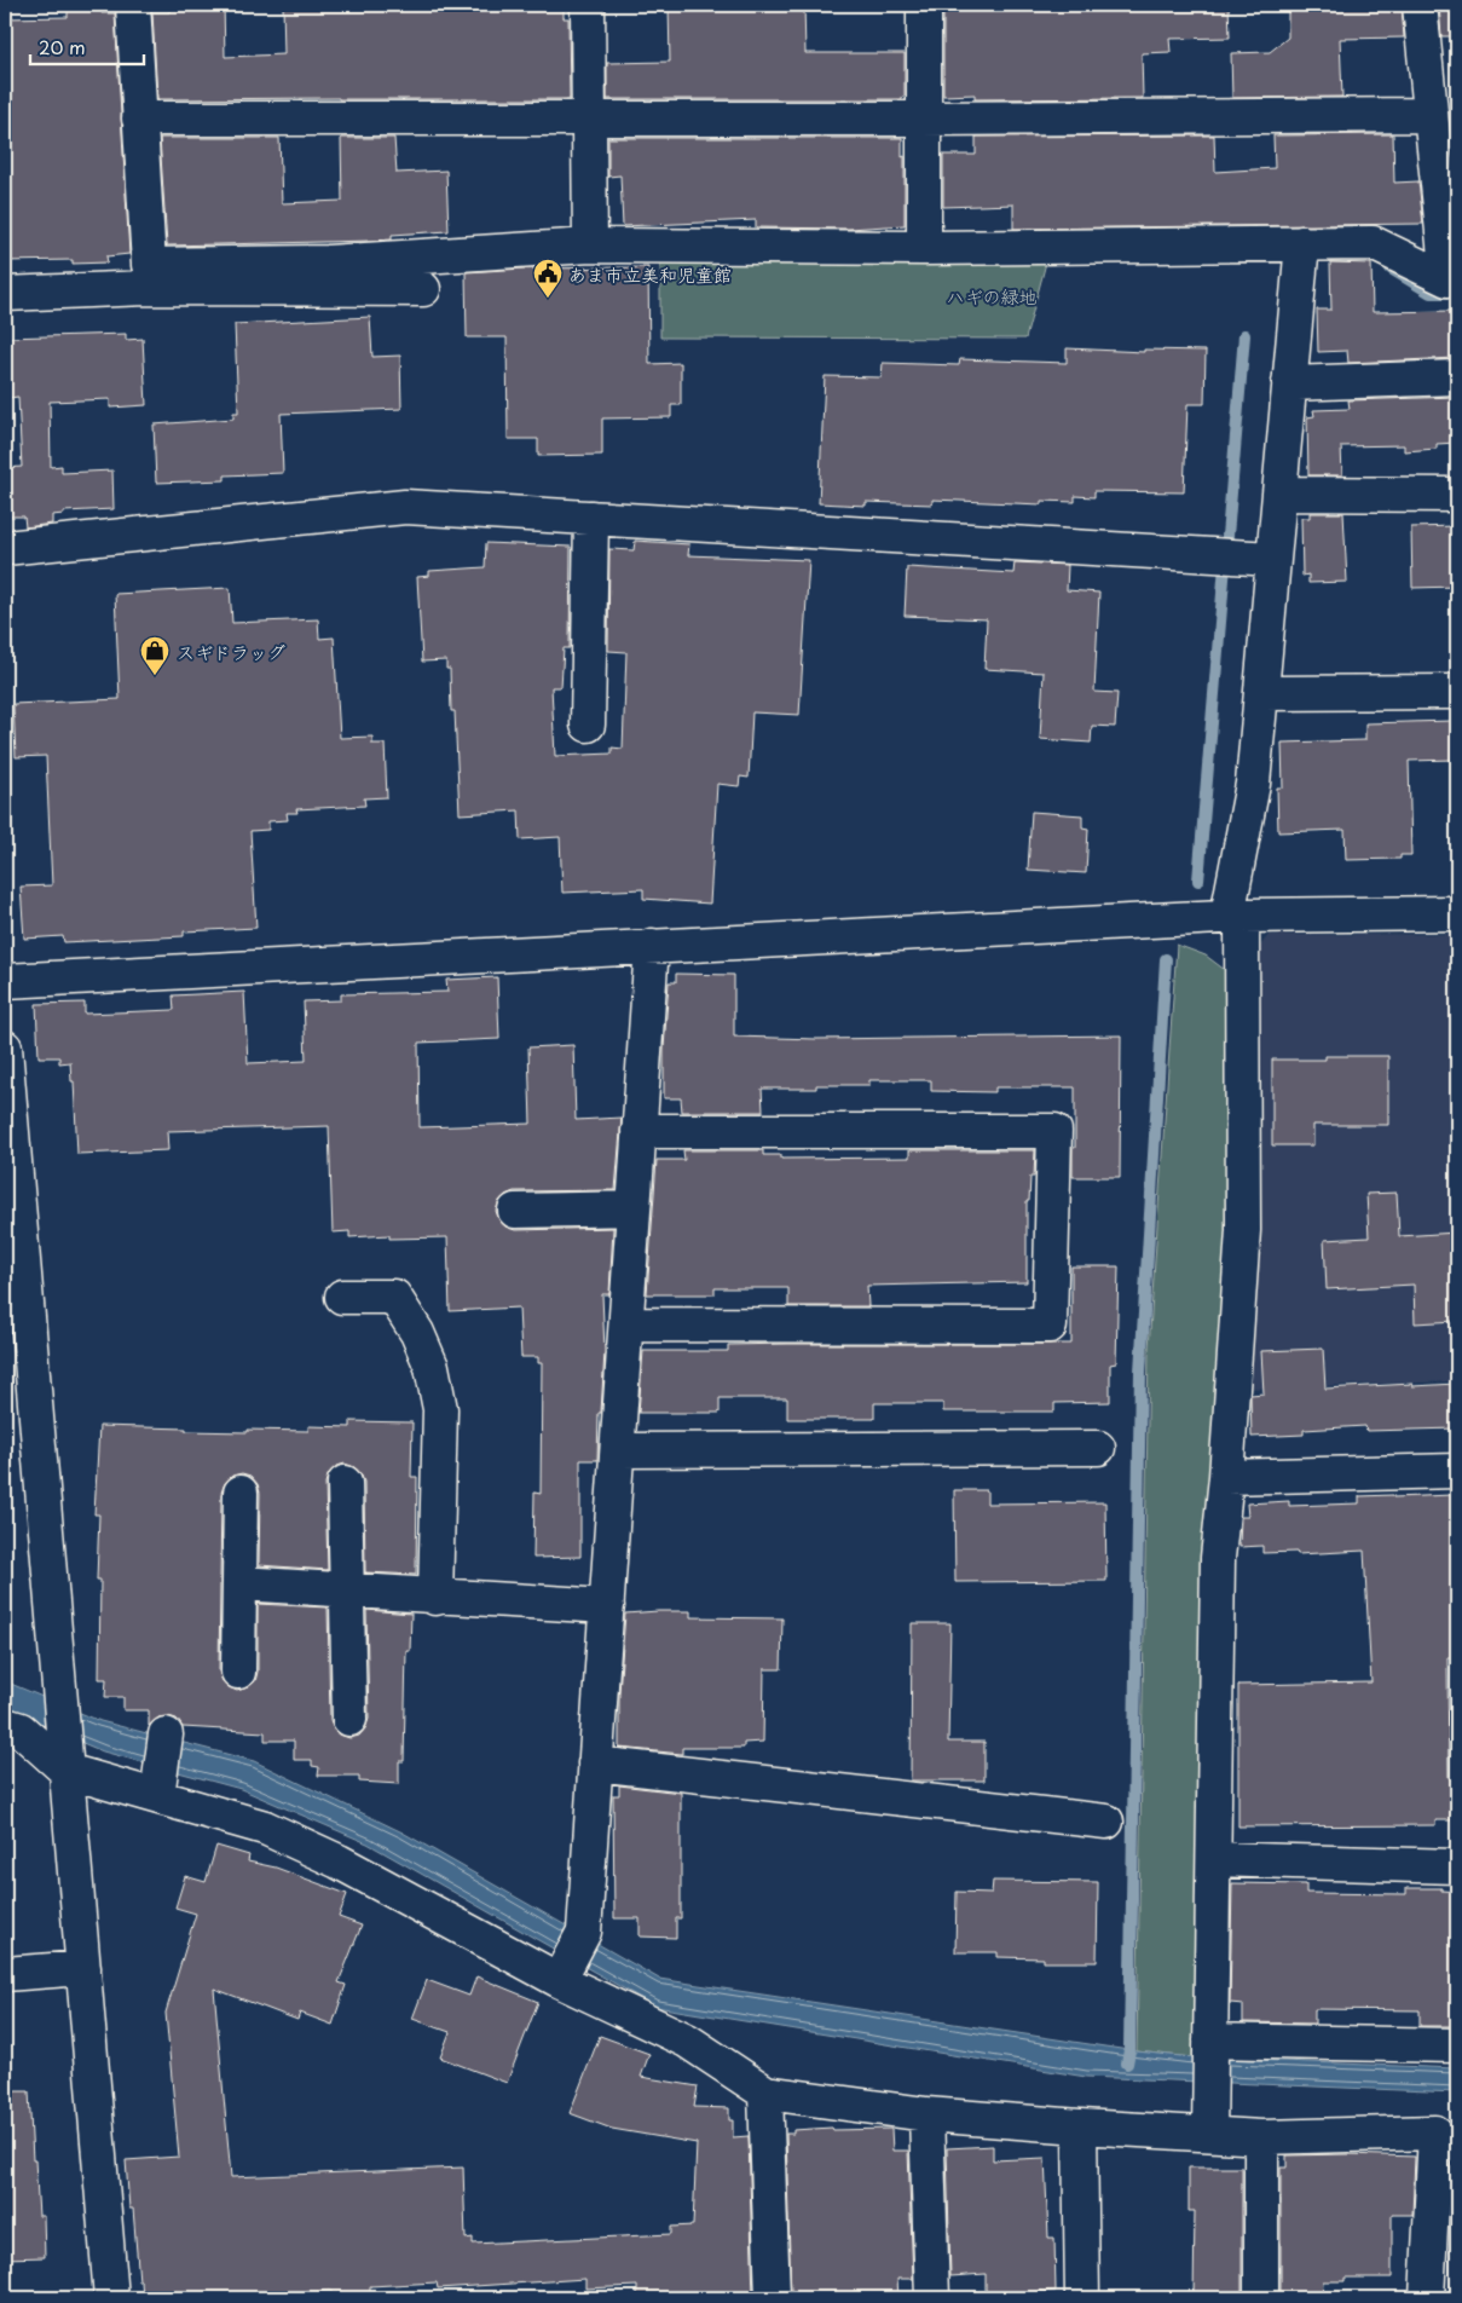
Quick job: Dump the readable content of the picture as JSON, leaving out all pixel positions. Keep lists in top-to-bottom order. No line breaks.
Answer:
{"parks":["ハギの緑地"],"places":{"public building":["あま市立美和児童館"],"shop":["スギドラッグ"]},"scale_bar":"20 m"}
